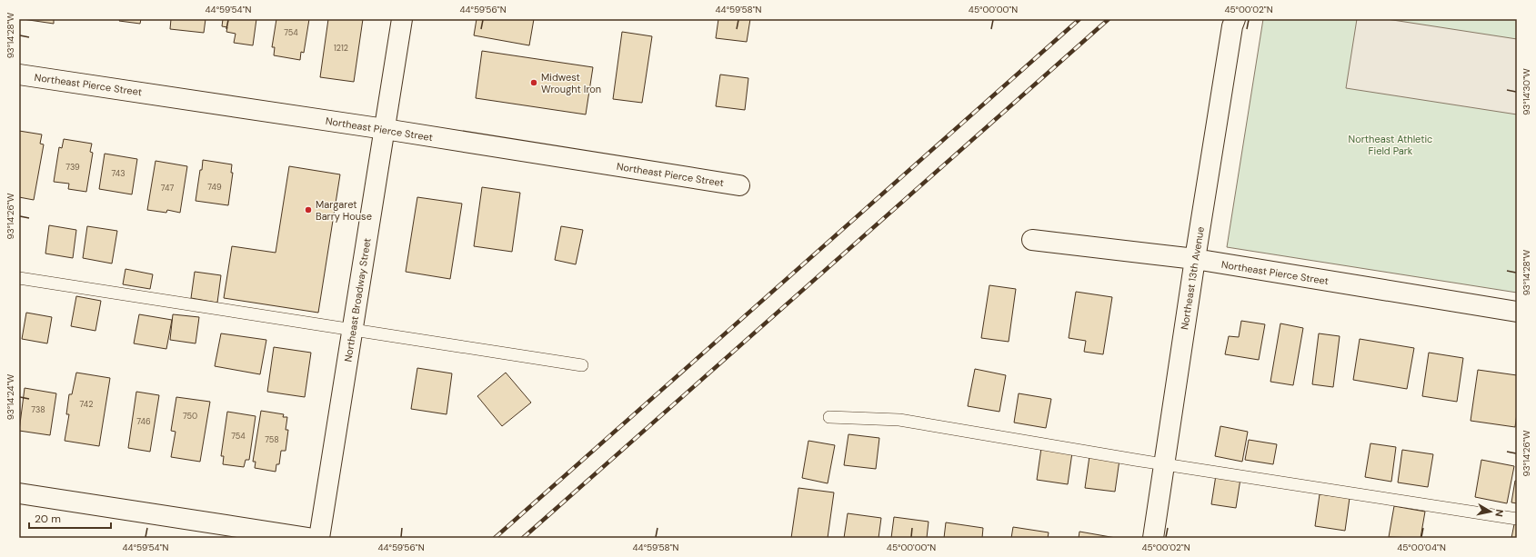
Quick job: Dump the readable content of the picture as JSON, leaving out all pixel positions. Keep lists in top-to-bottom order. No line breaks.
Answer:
{"streets":{"street":["Northeast Pierce Street","Northeast 13th Avenue","Northeast Broadway Street"]},"crossings":[["Northeast Pierce Street","Northeast 13th Avenue"],["Northeast Pierce Street","Northeast Broadway Street"]],"parks":["Northeast Athletic Field Park"],"places":["Midwest Wrought Iron","Margaret Barry House"],"house_numbers":["754","1212","739","743","749","747","742","738","750","746","754","758"],"scale_bar":"20 m","north":"right","coordinates":["44°59'54\"N","44°59'56\"N","44°59'58\"N","45°00'00\"N","45°00'02\"N","93°14'28\"W","93°14'30\"W","93°14'26\"W","93°14'24\"W","45°00'04\"N"]}
